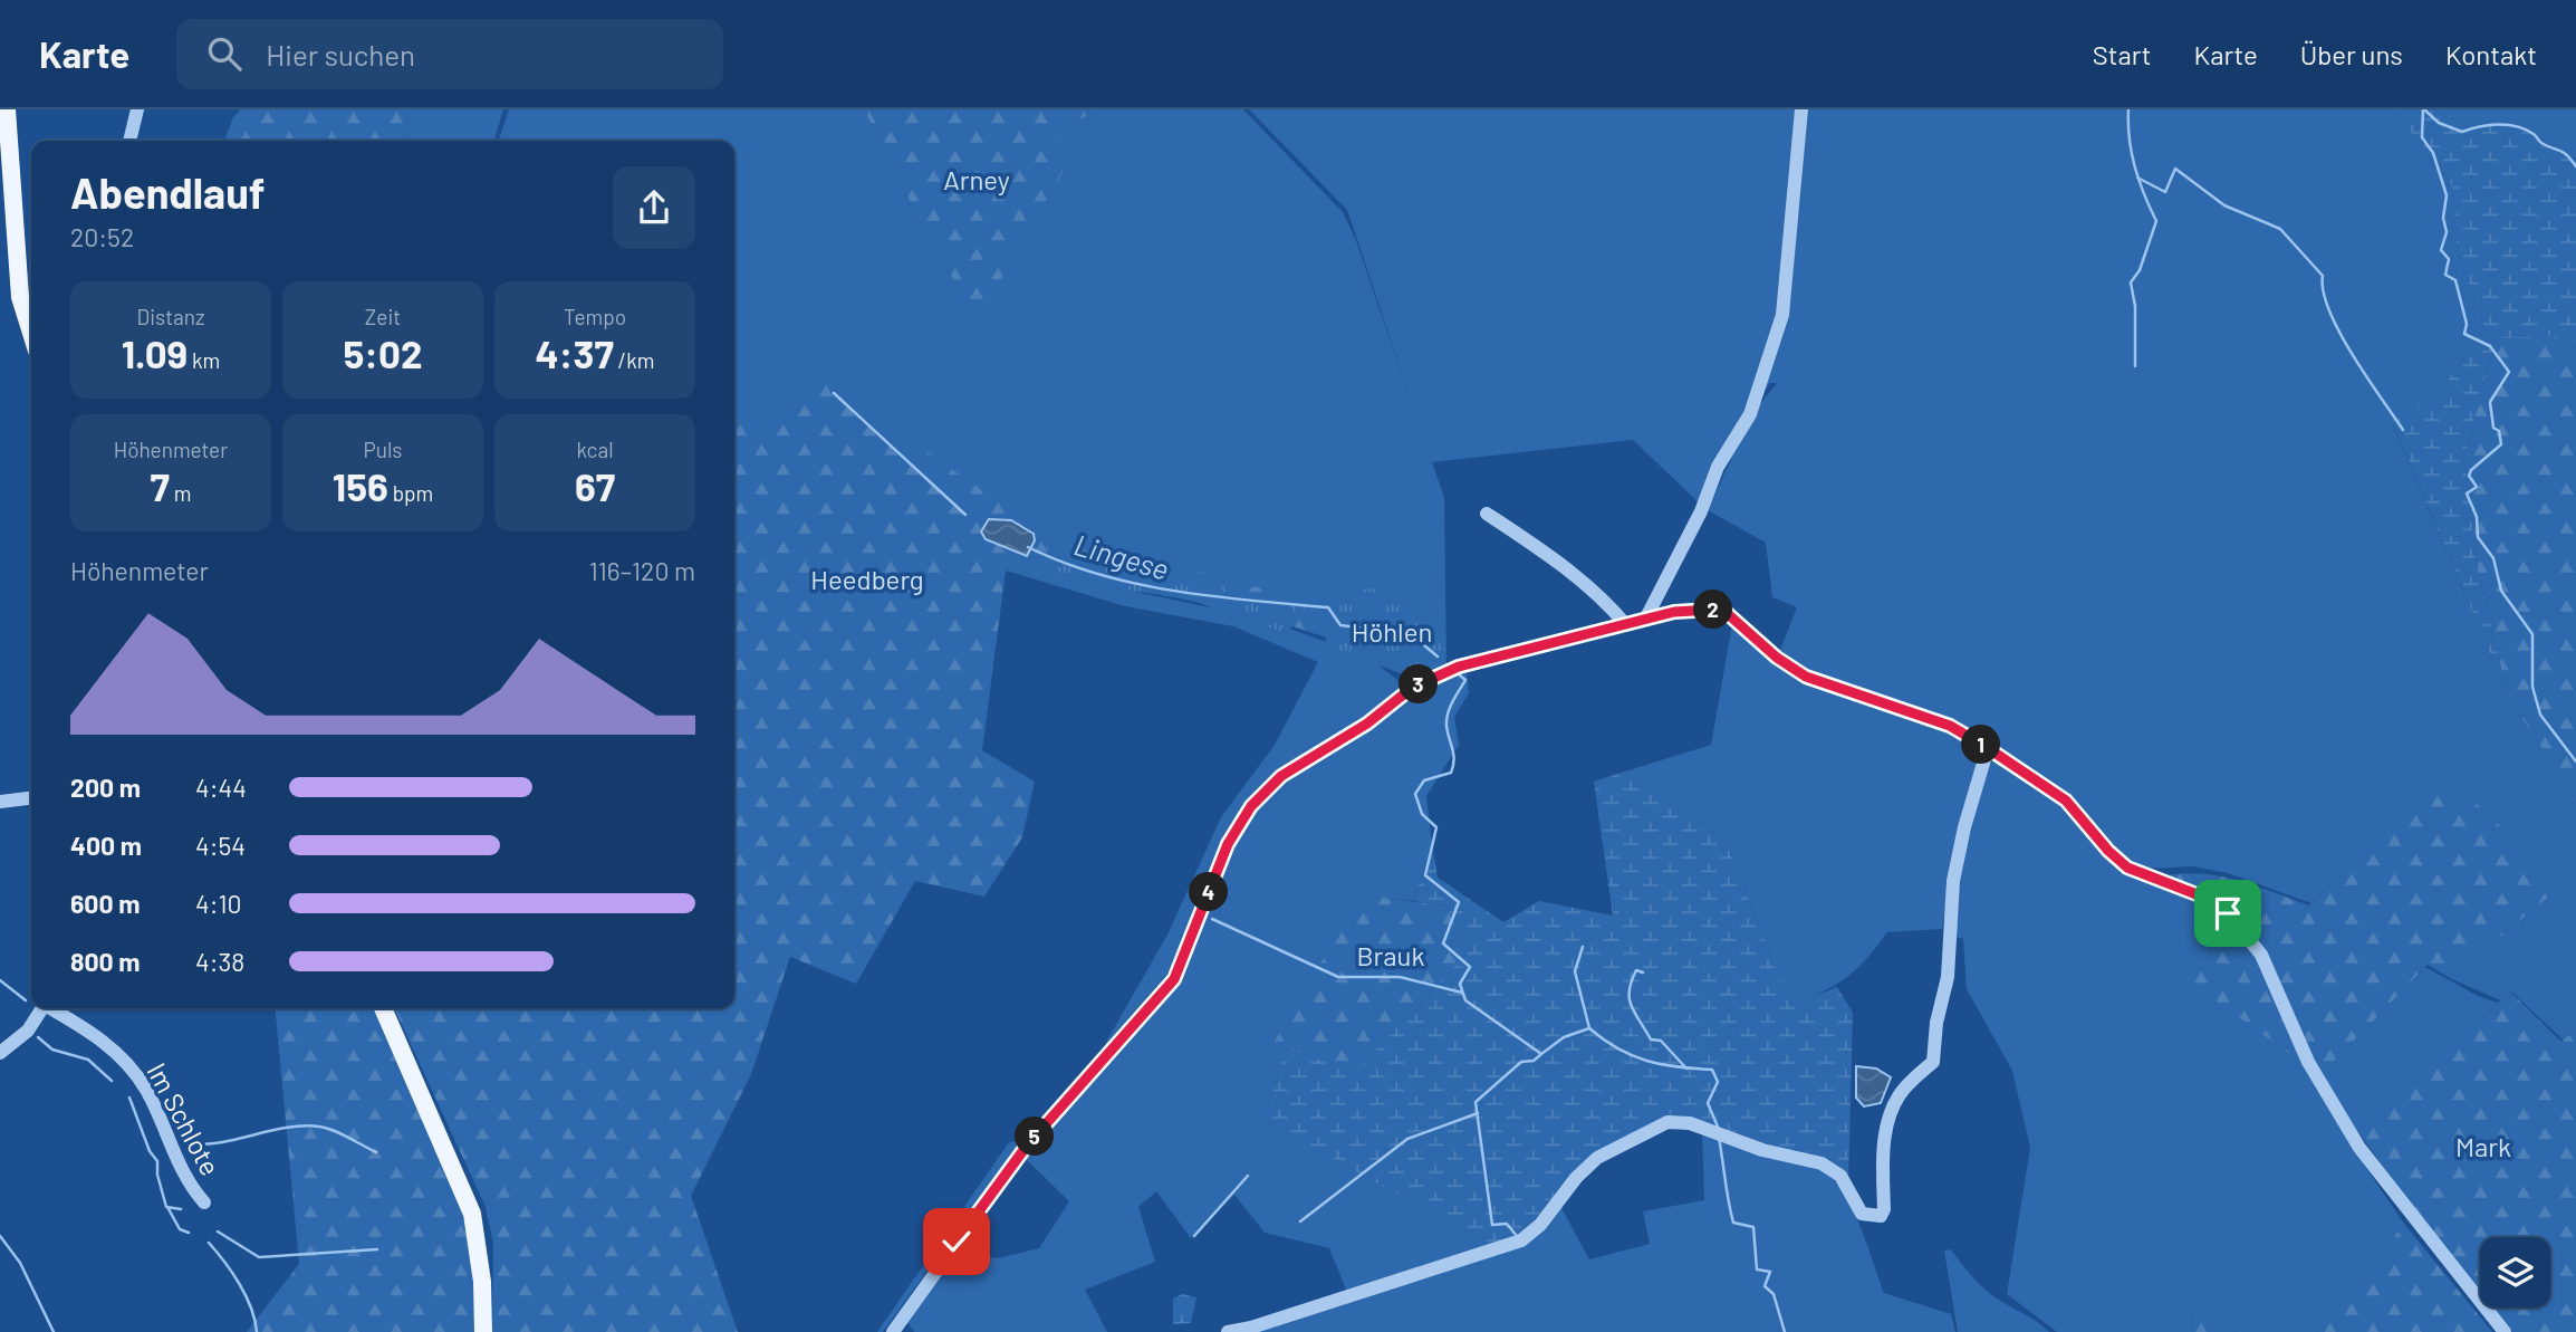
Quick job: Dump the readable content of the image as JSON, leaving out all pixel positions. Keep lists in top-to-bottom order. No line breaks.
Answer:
{"streets":{"street":["Im Schlote"]},"water":["Lingese"],"parks":["Arney","Heedberg","Höhlen","Brauk","Mark"],"page":{"header":"Karte","search":"Hier suchen","nav":["Start","Karte","Über uns","Kontakt"],"heading":["Abendlauf","20:52"],"stats":[["Distanz","1.09 km"],["Zeit","5:02"],["Tempo","4:37 /km"],["Höhenmeter","7 m"],["Puls","156 bpm"],["kcal","67"]],"chart":["Höhenmeter","116–120 m"],"pins":["2","3","1","4","5"],"list":[{"name":"200 m","note":"4:44"},{"name":"400 m","note":"4:54"},{"name":"600 m","note":"4:10"},{"name":"800 m","note":"4:38"}]}}
